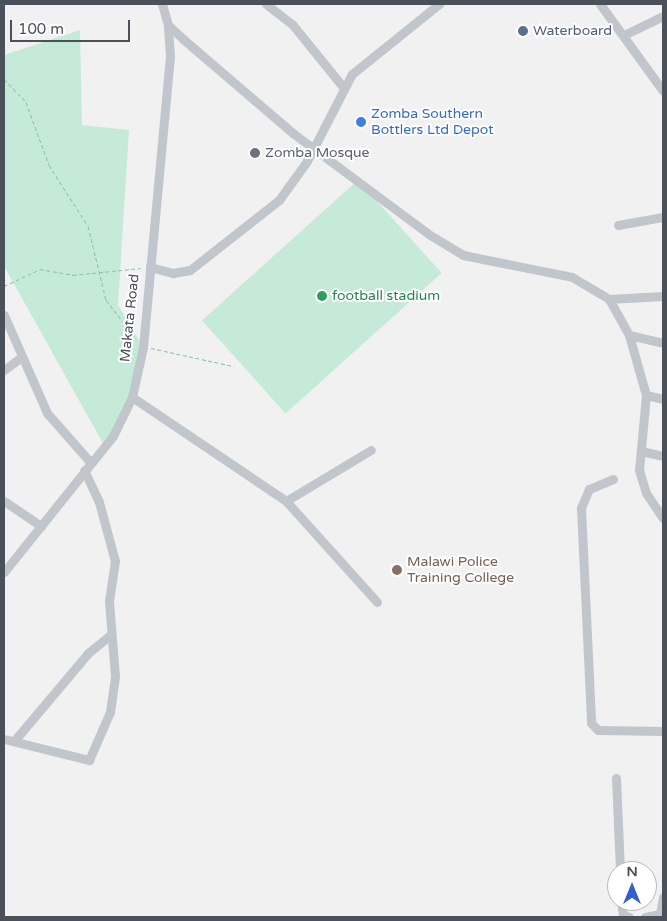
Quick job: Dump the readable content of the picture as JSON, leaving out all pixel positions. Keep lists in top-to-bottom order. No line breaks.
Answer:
{"streets":{"street":["Makata Road"]},"places":["Waterboard","Zomba Southern Bottlers Ltd Depot","Zomba Mosque","football stadium","Malawi Police Training College"],"scale_bar":"100 m","north":"top"}
